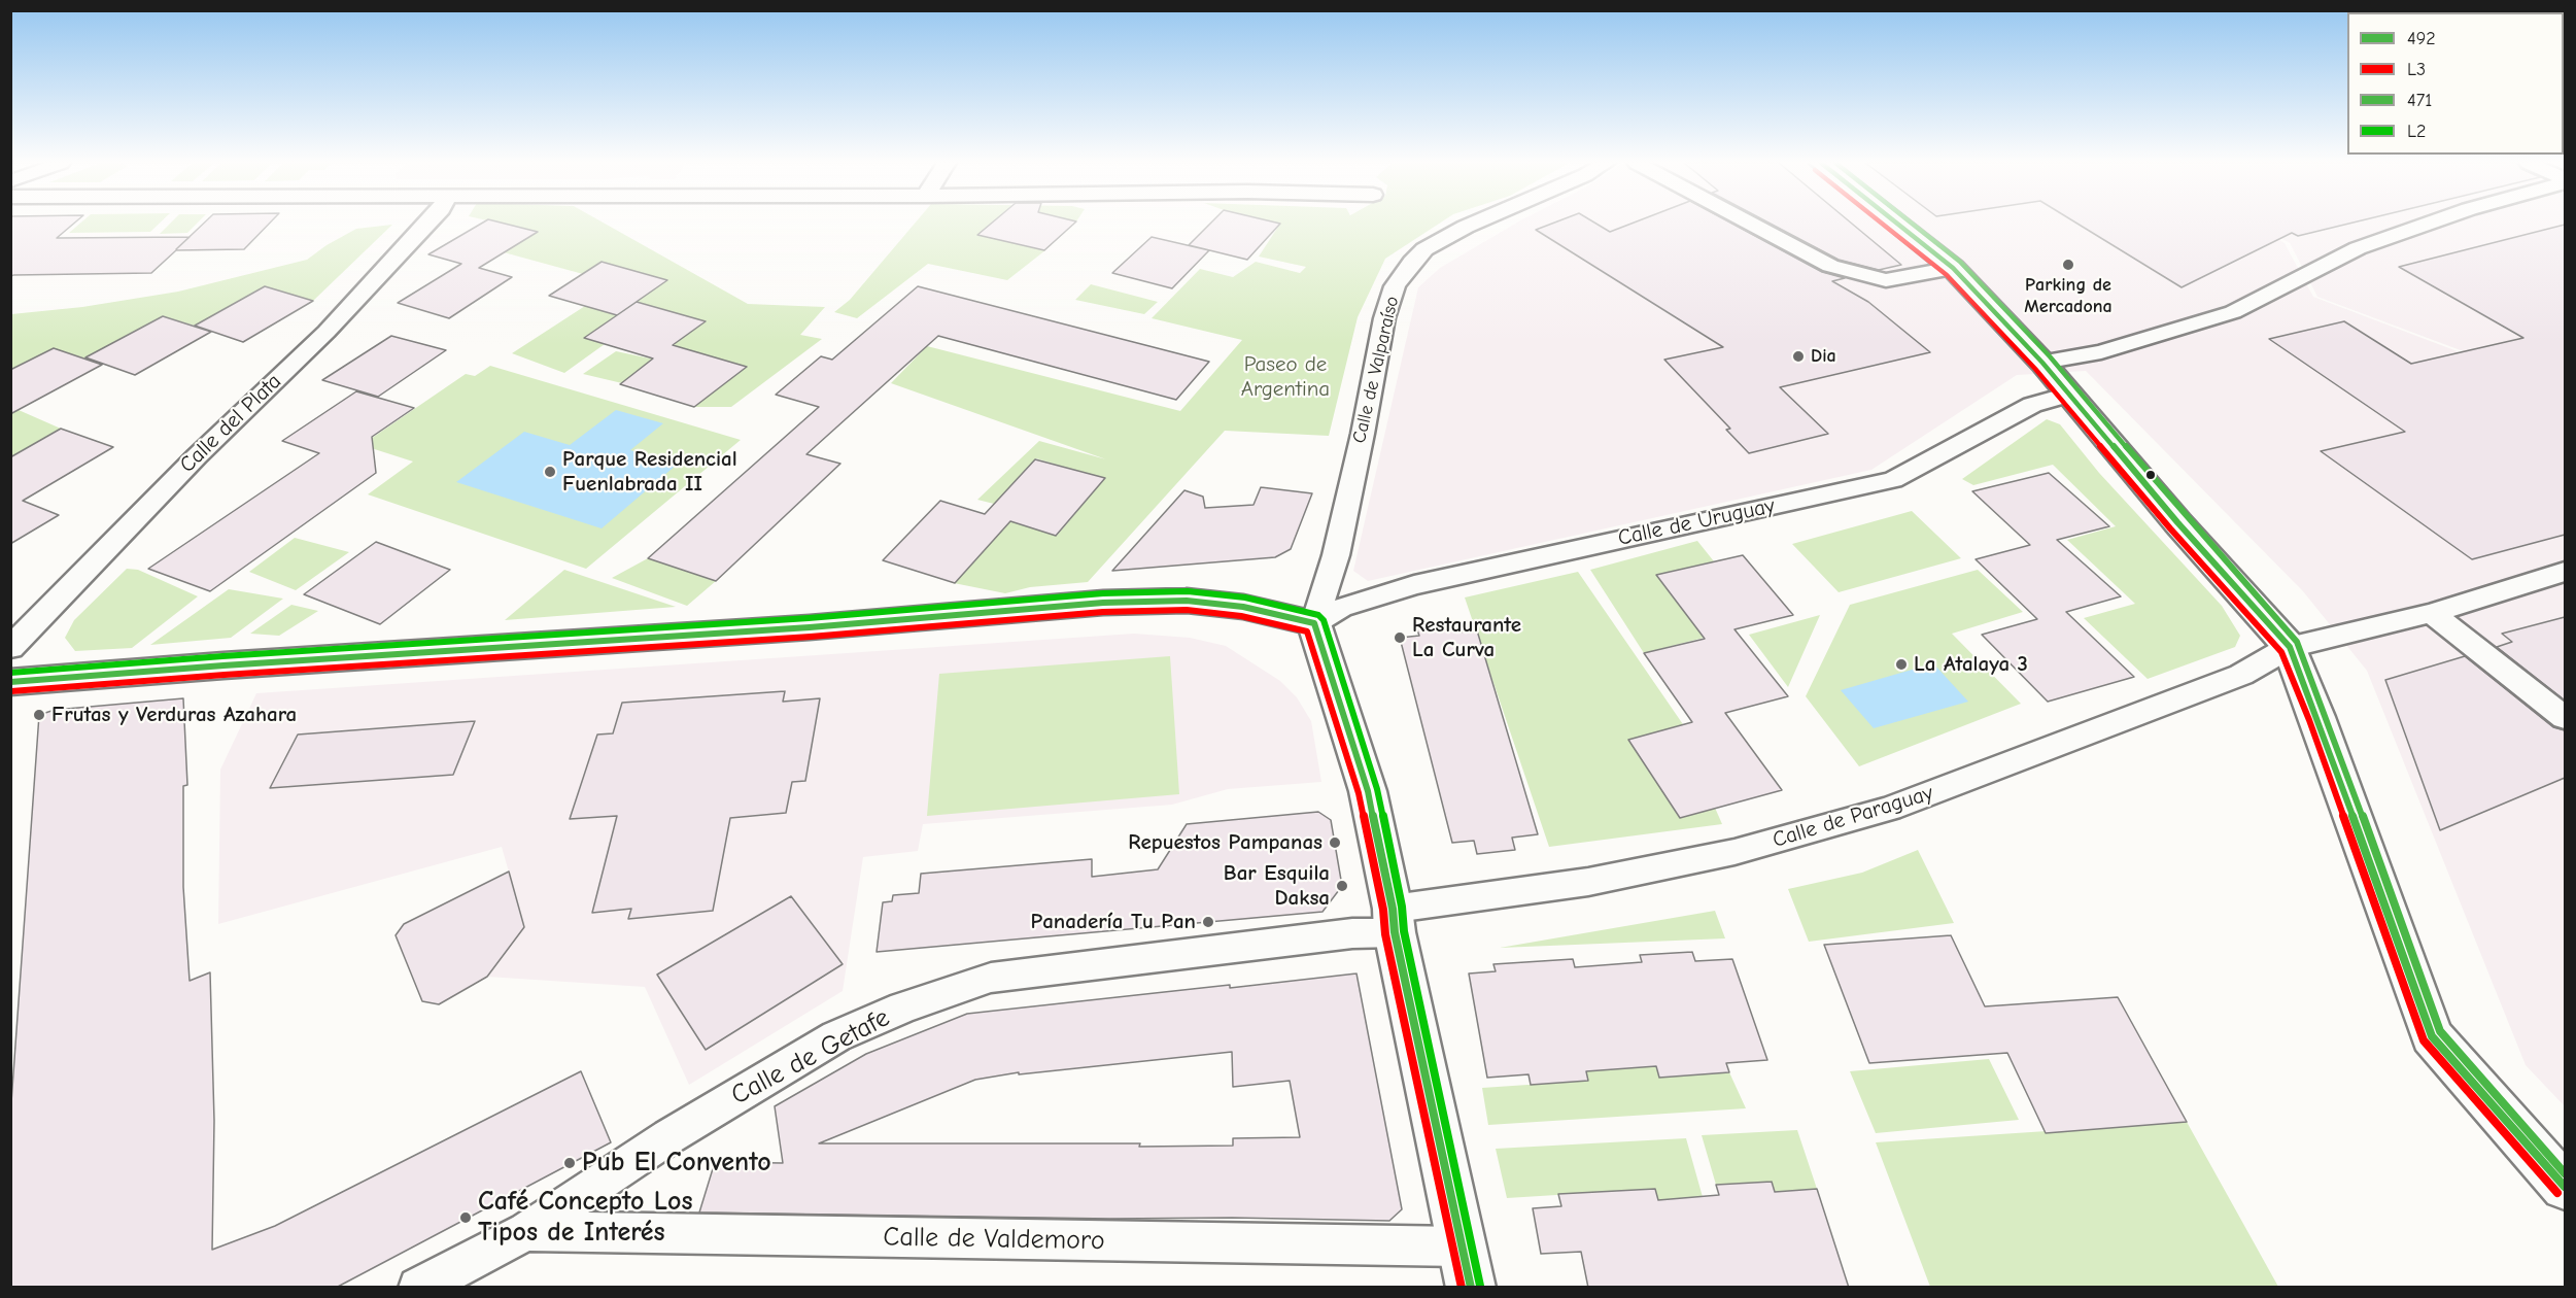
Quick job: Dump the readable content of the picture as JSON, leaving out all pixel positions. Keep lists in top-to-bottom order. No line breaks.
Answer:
{"streets":{"street":["Calle de Valparaíso","Calle del Plata","Calle de Uruguay","Calle de Paraguay","Calle de Getafe","Calle de Valdemoro"]},"crossings":[["Calle de Valparaíso","Calle de Uruguay"],["Calle de Paraguay","Calle de Getafe"],["Calle de Getafe","Calle de Valdemoro"]],"parks":["Paseo de Argentina"],"places":["Parking de Mercadona","Dia","Parque Residencial Fuenlabrada II","Restaurante La Curva","La Atalaya 3","Frutas y Verduras Azahara","Repuestos Pampanas","Bar Esquila Daksa","Panadería Tu Pan","Pub El Convento","Café Concepto Los Tipos de Interés"],"lines":["transit line 492","transit line L3","transit line 471","transit line L2"],"legend":["492","L3","471","L2"]}
